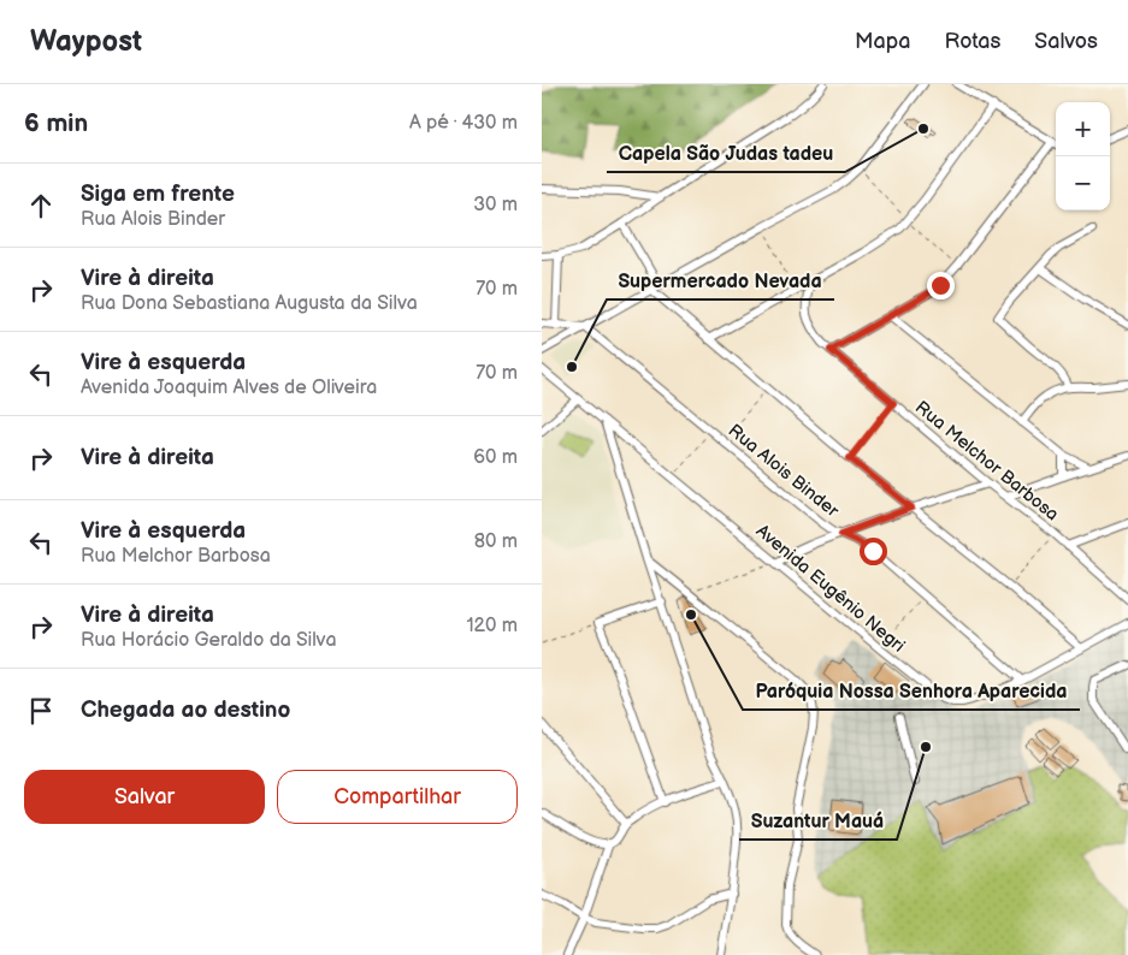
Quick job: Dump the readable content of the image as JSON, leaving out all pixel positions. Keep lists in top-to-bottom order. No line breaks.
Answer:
{"streets":{"street":["Rua Melchor Barbosa","Rua Alois Binder","Avenida Eugênio Negri"]},"crossings":[["Rua Alois Binder","Avenida Eugênio Negri"]],"places":["Capela São Judas tadeu","Supermercado Nevada","Paróquia Nossa Senhora Aparecida","Suzantur Mauá"],"page":{"header":"Waypost","nav":["Mapa","Rotas","Salvos"],"heading":["6 min","A pé · 430 m"],"map_buttons":["+","−"],"list":[["Siga em frente","Rua Alois Binder","30 m"],["Vire à direita","Rua Dona Sebastiana Augusta da Silva","70 m"],["Vire à esquerda","Avenida Joaquim Alves de Oliveira","70 m"],["Vire à direita","60 m"],["Vire à esquerda","Rua Melchor Barbosa","80 m"],["Vire à direita","Rua Horácio Geraldo da Silva","120 m"],"Chegada ao destino"],"buttons":["Salvar","Compartilhar"]}}
